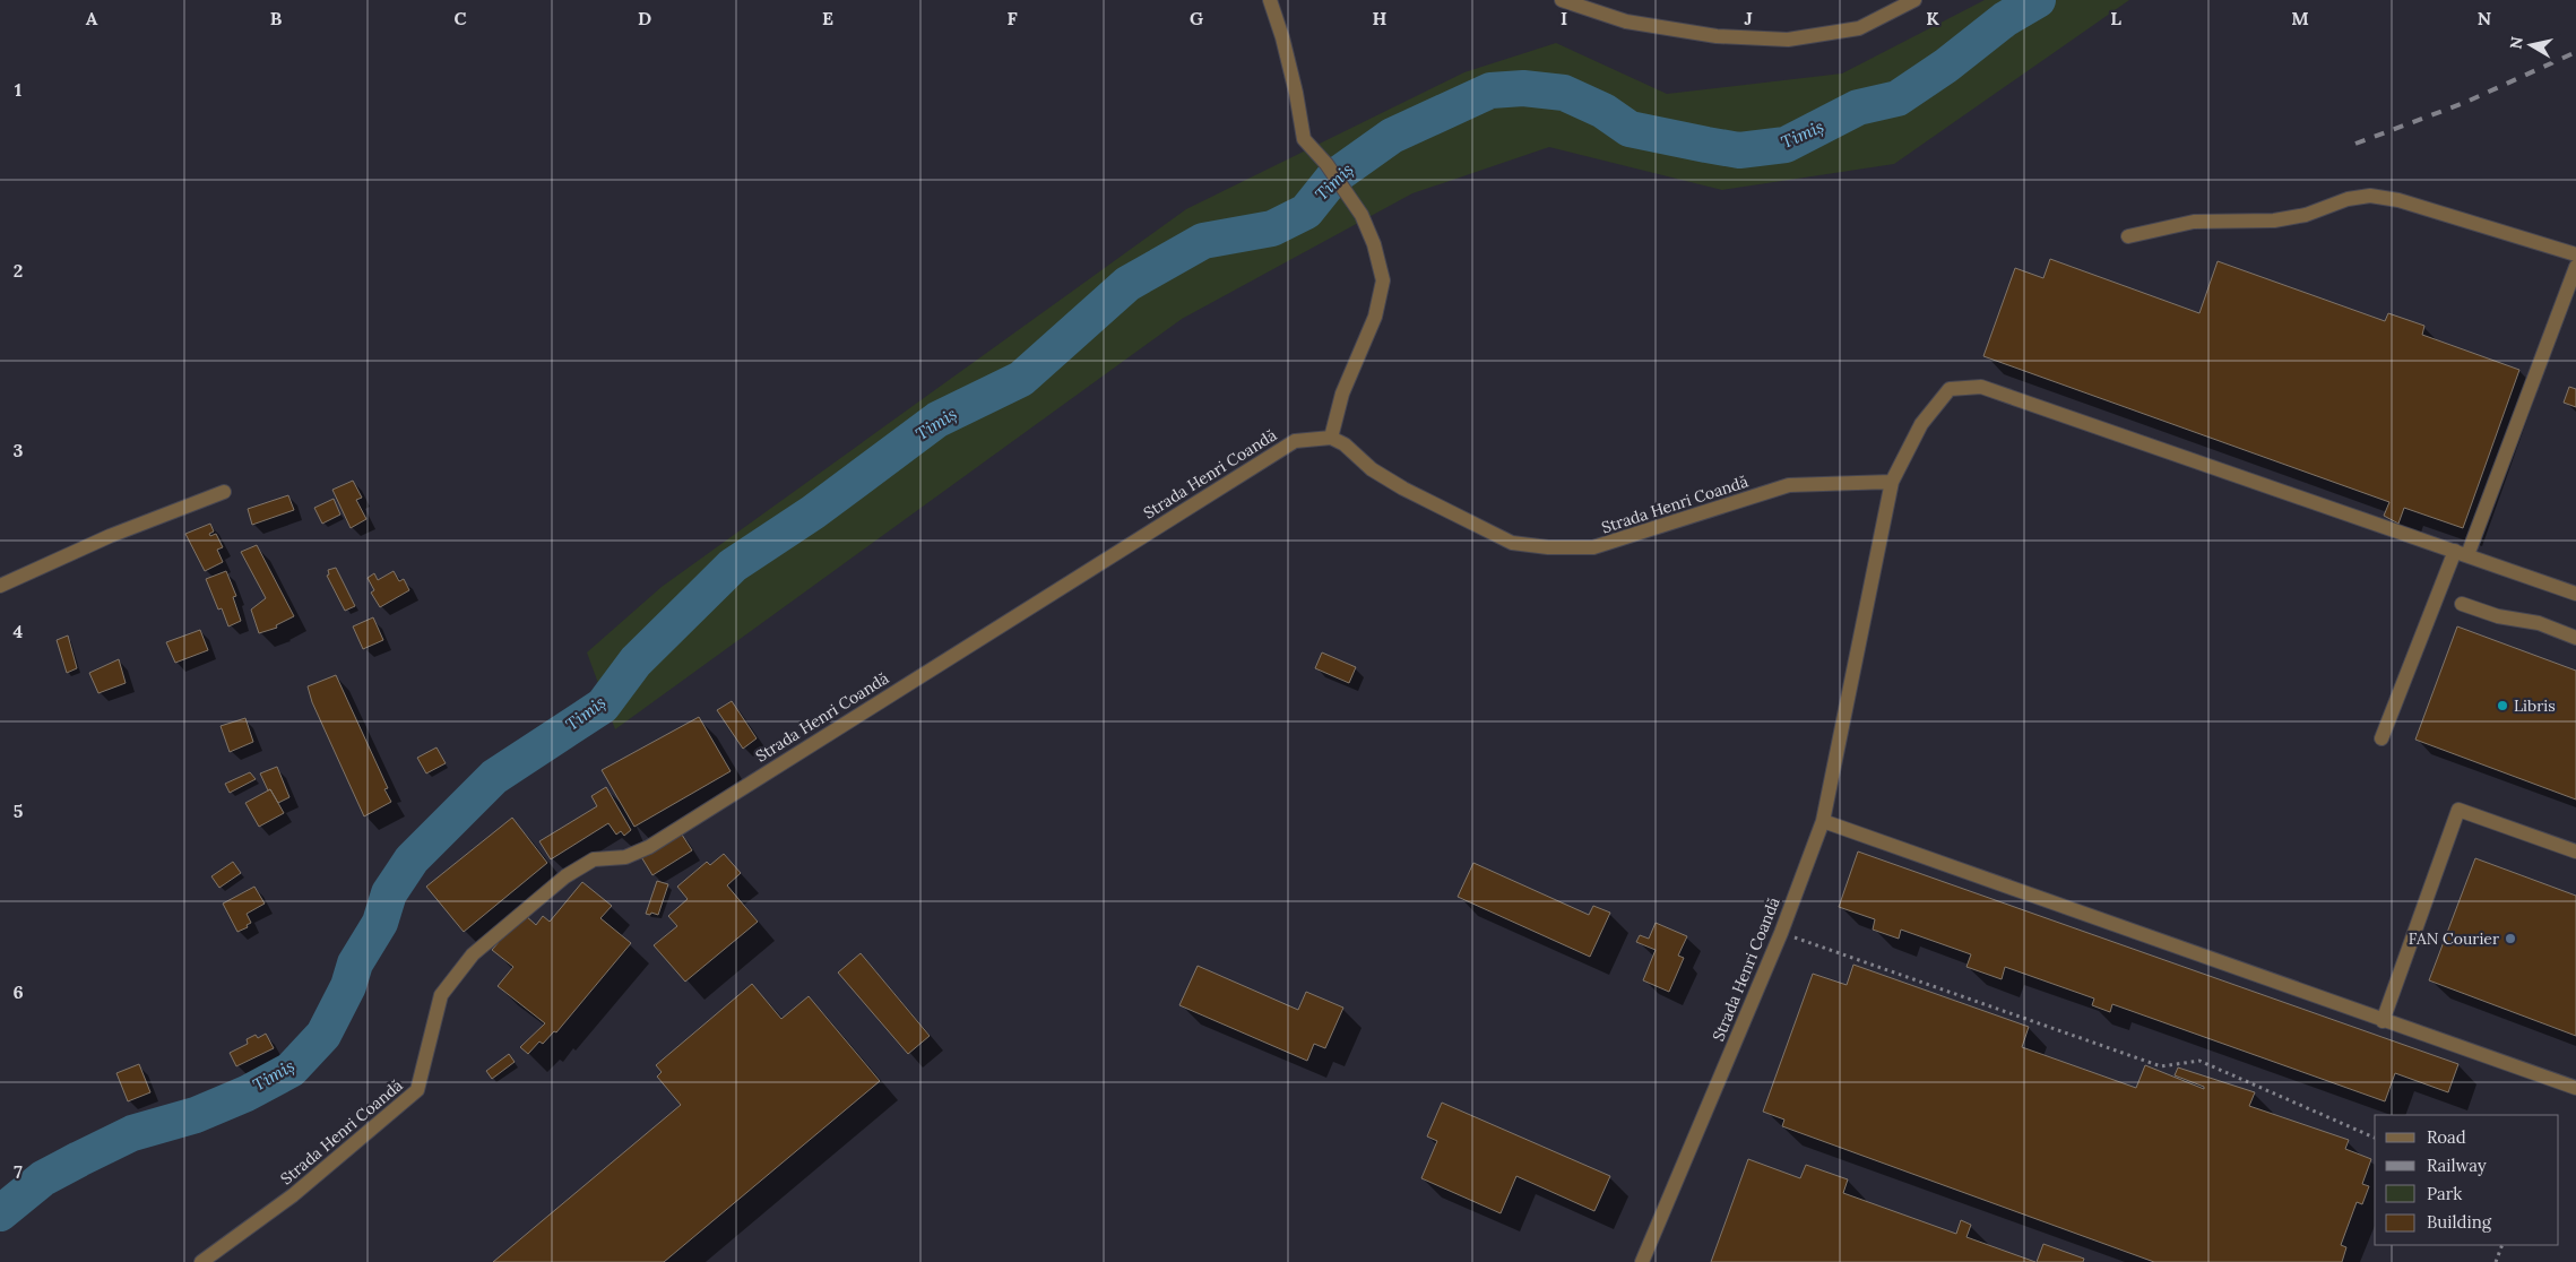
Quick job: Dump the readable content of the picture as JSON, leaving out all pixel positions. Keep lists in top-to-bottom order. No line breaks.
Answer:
{"streets":{"street":["Strada Henri Coandă"]},"water":["Timiș"],"places":["Libris","FAN Courier"],"legend":["Road","Railway","Park","Building"],"north":"left","grid":{"columns":["A","B","C","D","E","F","G","H","I","J","K","L","M","N"],"rows":["1","2","3","4","5","6","7"]}}
